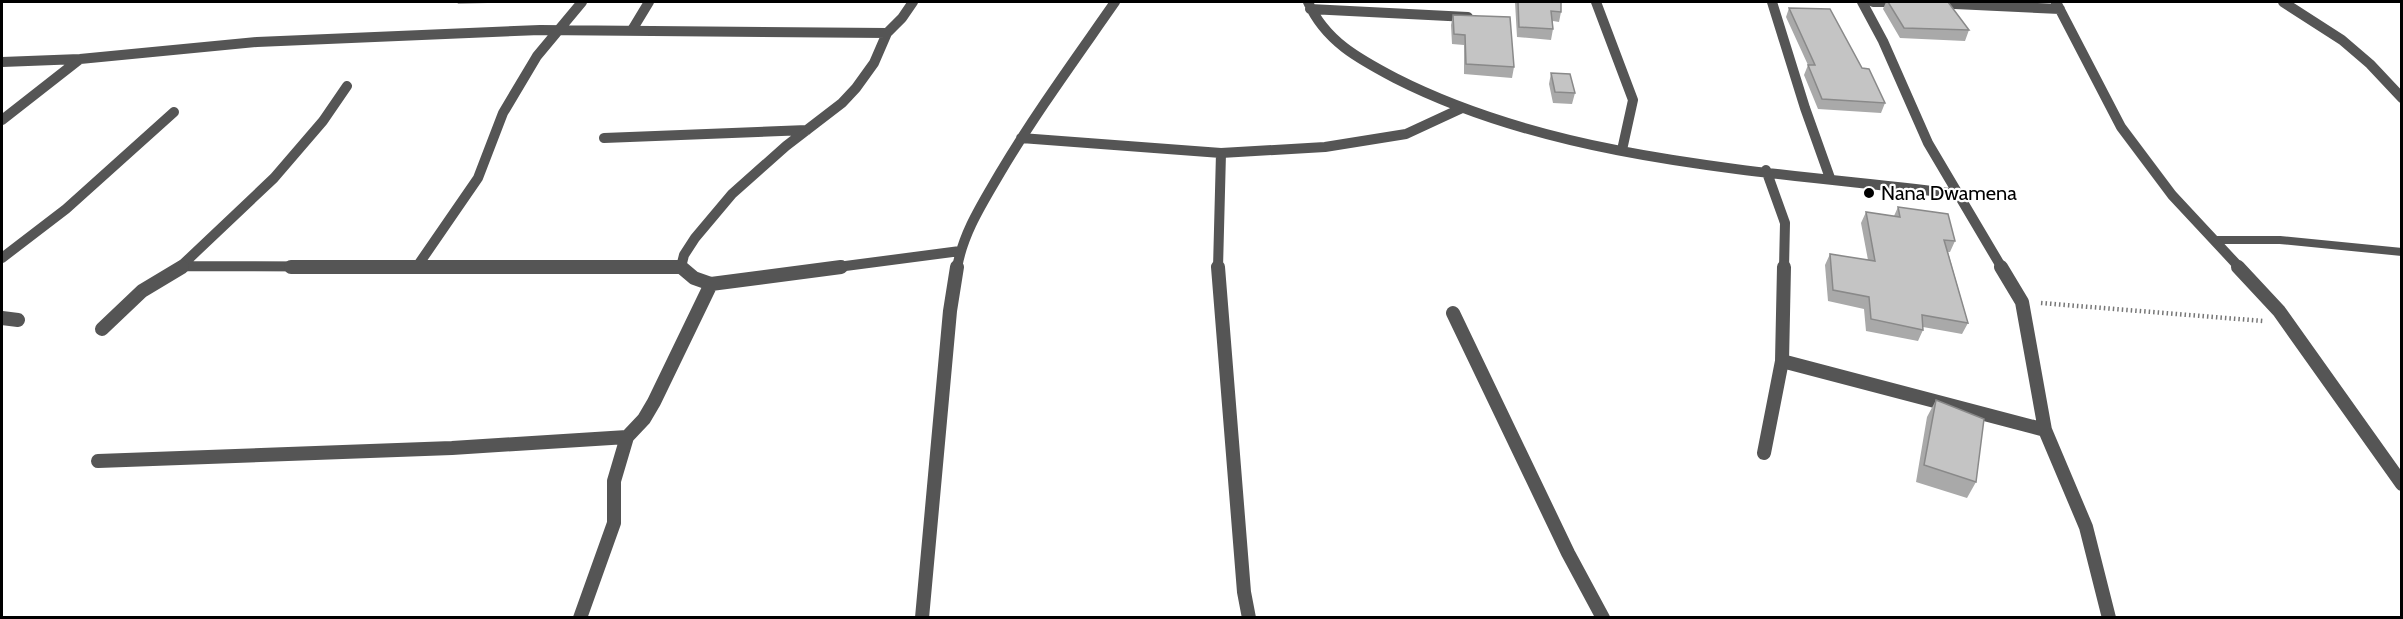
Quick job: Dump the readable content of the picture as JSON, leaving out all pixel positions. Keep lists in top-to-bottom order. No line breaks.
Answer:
{"places":["Nana Dwamena"]}
